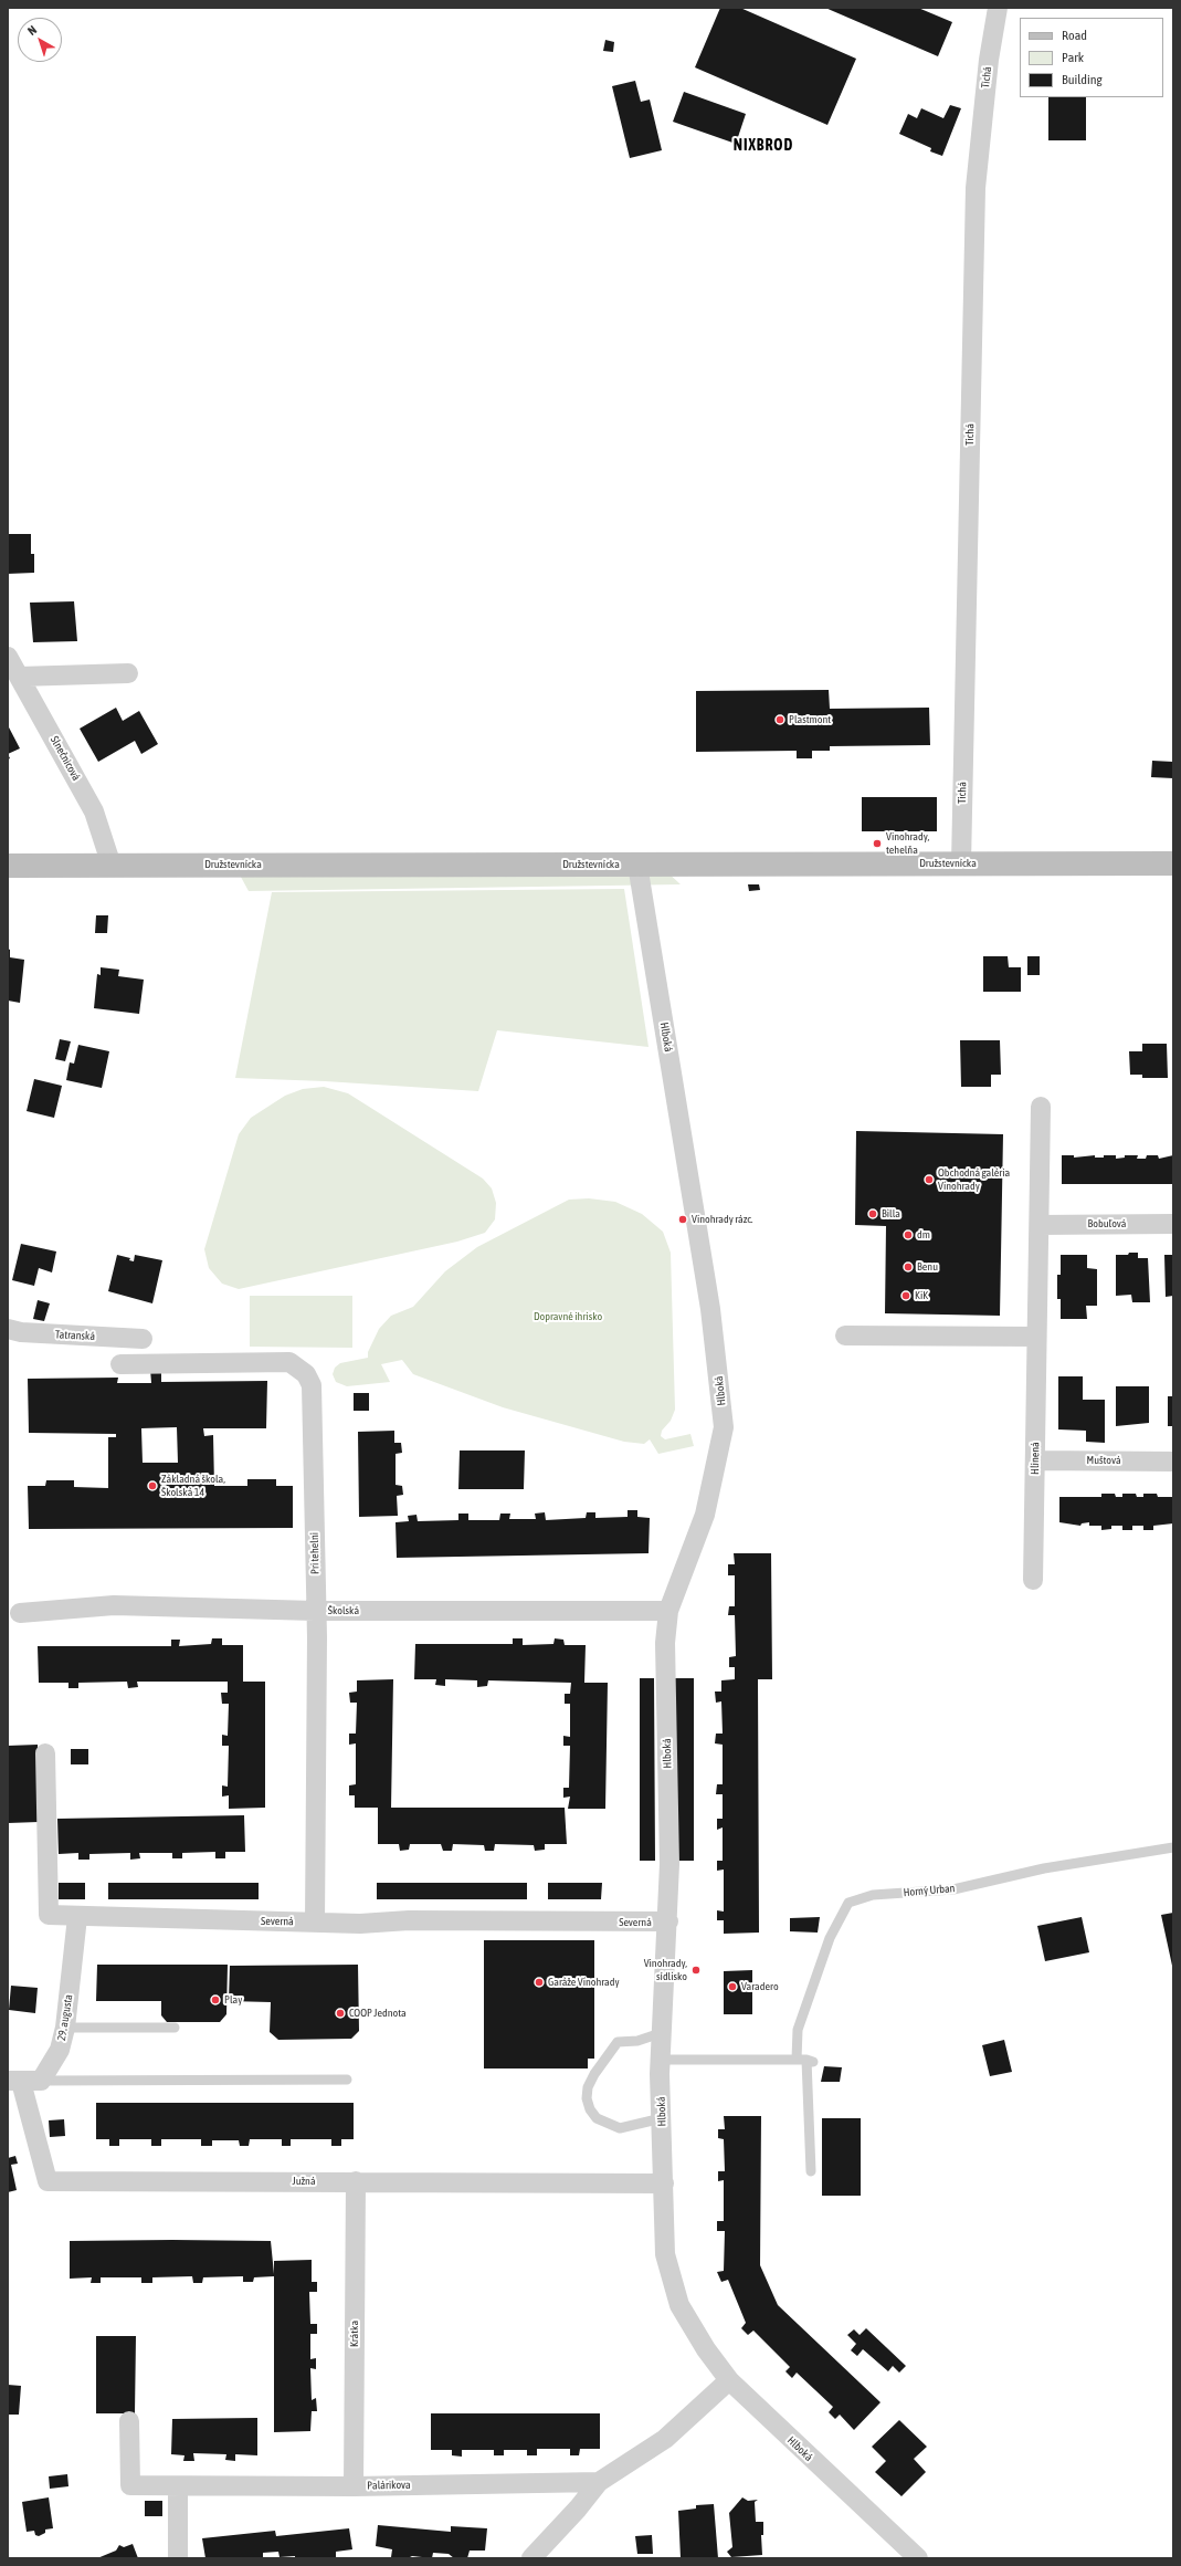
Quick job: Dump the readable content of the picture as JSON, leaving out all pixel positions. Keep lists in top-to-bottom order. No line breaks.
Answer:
{"streets":{"main road":["Družstevnícka"],"street":["Tichá","Slnečnicová","Hlboká","Bobuľová","Tatranská","Hlinená","Muštová","Pri tehelni","Školská","Severná","29. augusta","Južná","Krátka","Palárikova"],"lane":["Horný Urban"]},"crossings":[["Tichá","Družstevnícka"],["Slnečnicová","Družstevnícka"],["Družstevnícka","Hlboká"],["Hlboká","Školská"],["Hlboká","Severná"],["Hlboká","Južná"],["Bobuľová","Hlinená"],["Hlinená","Muštová"],["Pri tehelni","Školská"],["Pri tehelni","Severná"],["Severná","29. augusta"],["Južná","Krátka"],["Krátka","Palárikova"]],"districts":["NIXBROD"],"parks":["Dopravné ihrisko"],"places":["Plastmont","Vinohrady, tehelňa","Obchodná galéria Vinohrady","Billa","Vinohrady rázc.","dm","Benu","KiK","Základná škola, Školská 14","Vinohrady, sídlisko","Garáže Vinohrady","Varadero","Play","COOP Jednota"],"legend":["Road","Park","Building"],"north":"top left"}
